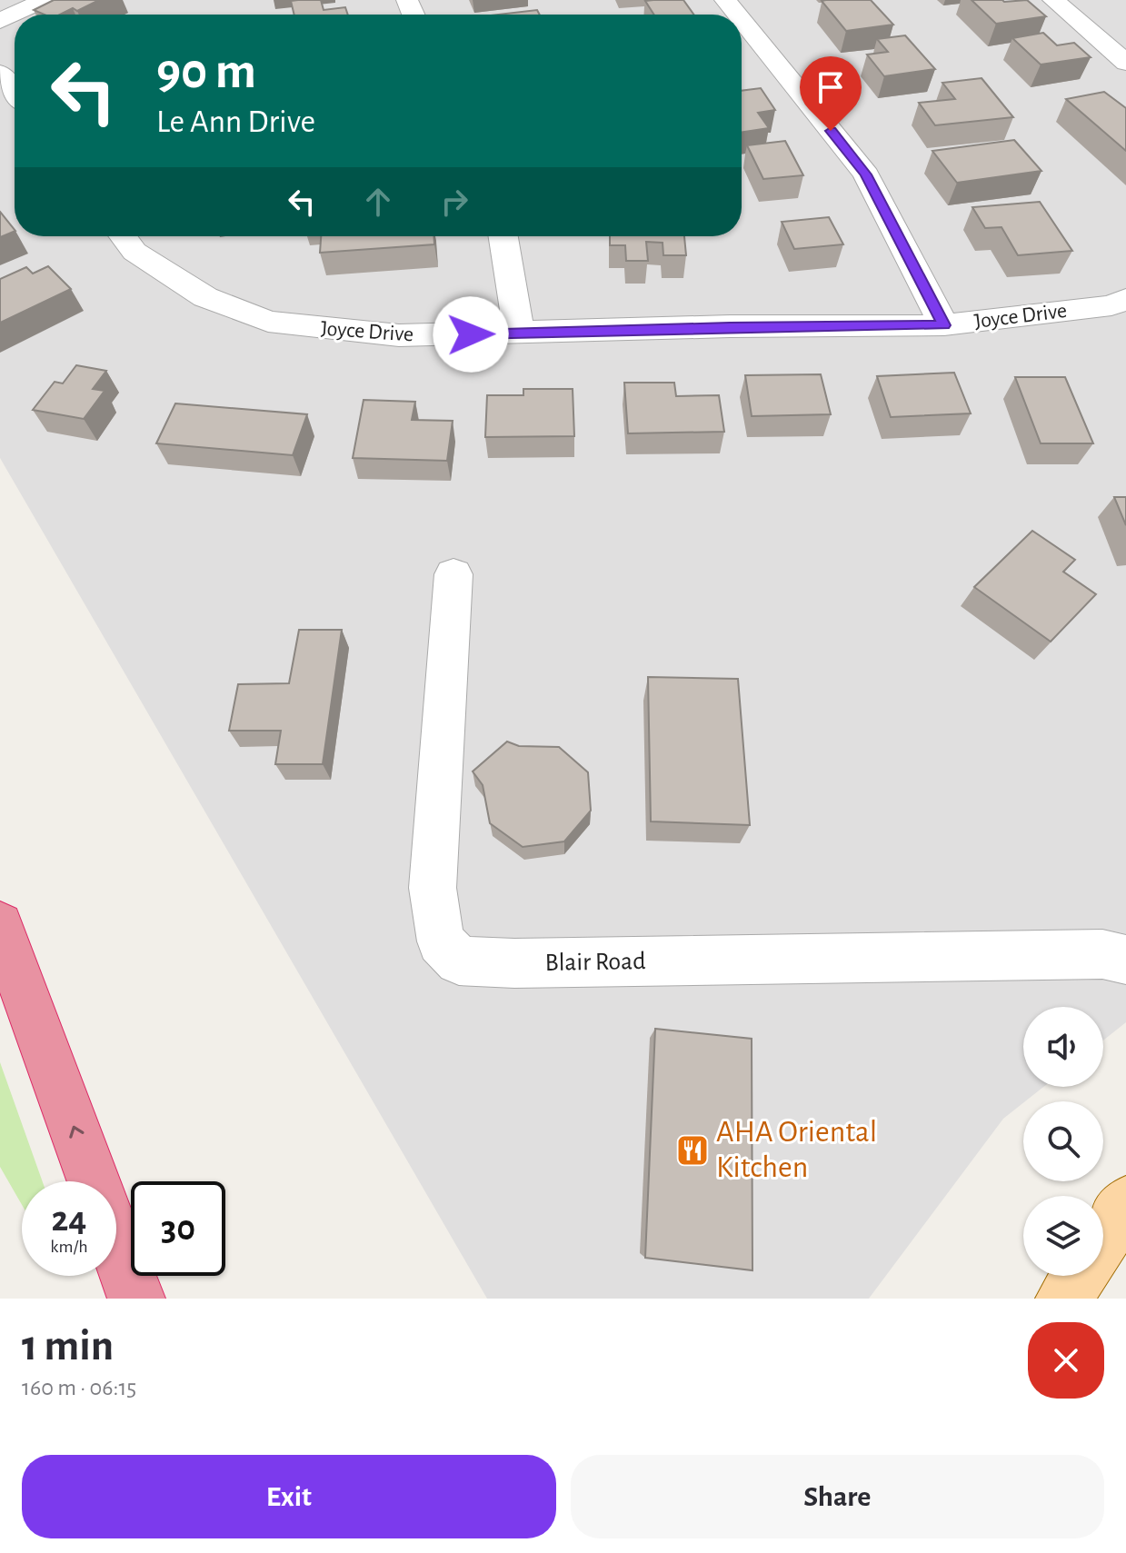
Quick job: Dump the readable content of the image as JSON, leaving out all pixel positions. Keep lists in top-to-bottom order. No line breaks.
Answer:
{"streets":{"street":["Joyce Drive","Blair Road"]},"places":{"restaurant":["AHA Oriental Kitchen"]},"page":{"turn":["90 m","Le Ann Drive"],"speed":"24 km/h","limit":"30","heading":["1 min","160 m · 06:15"],"buttons":["Exit","Share"]}}
